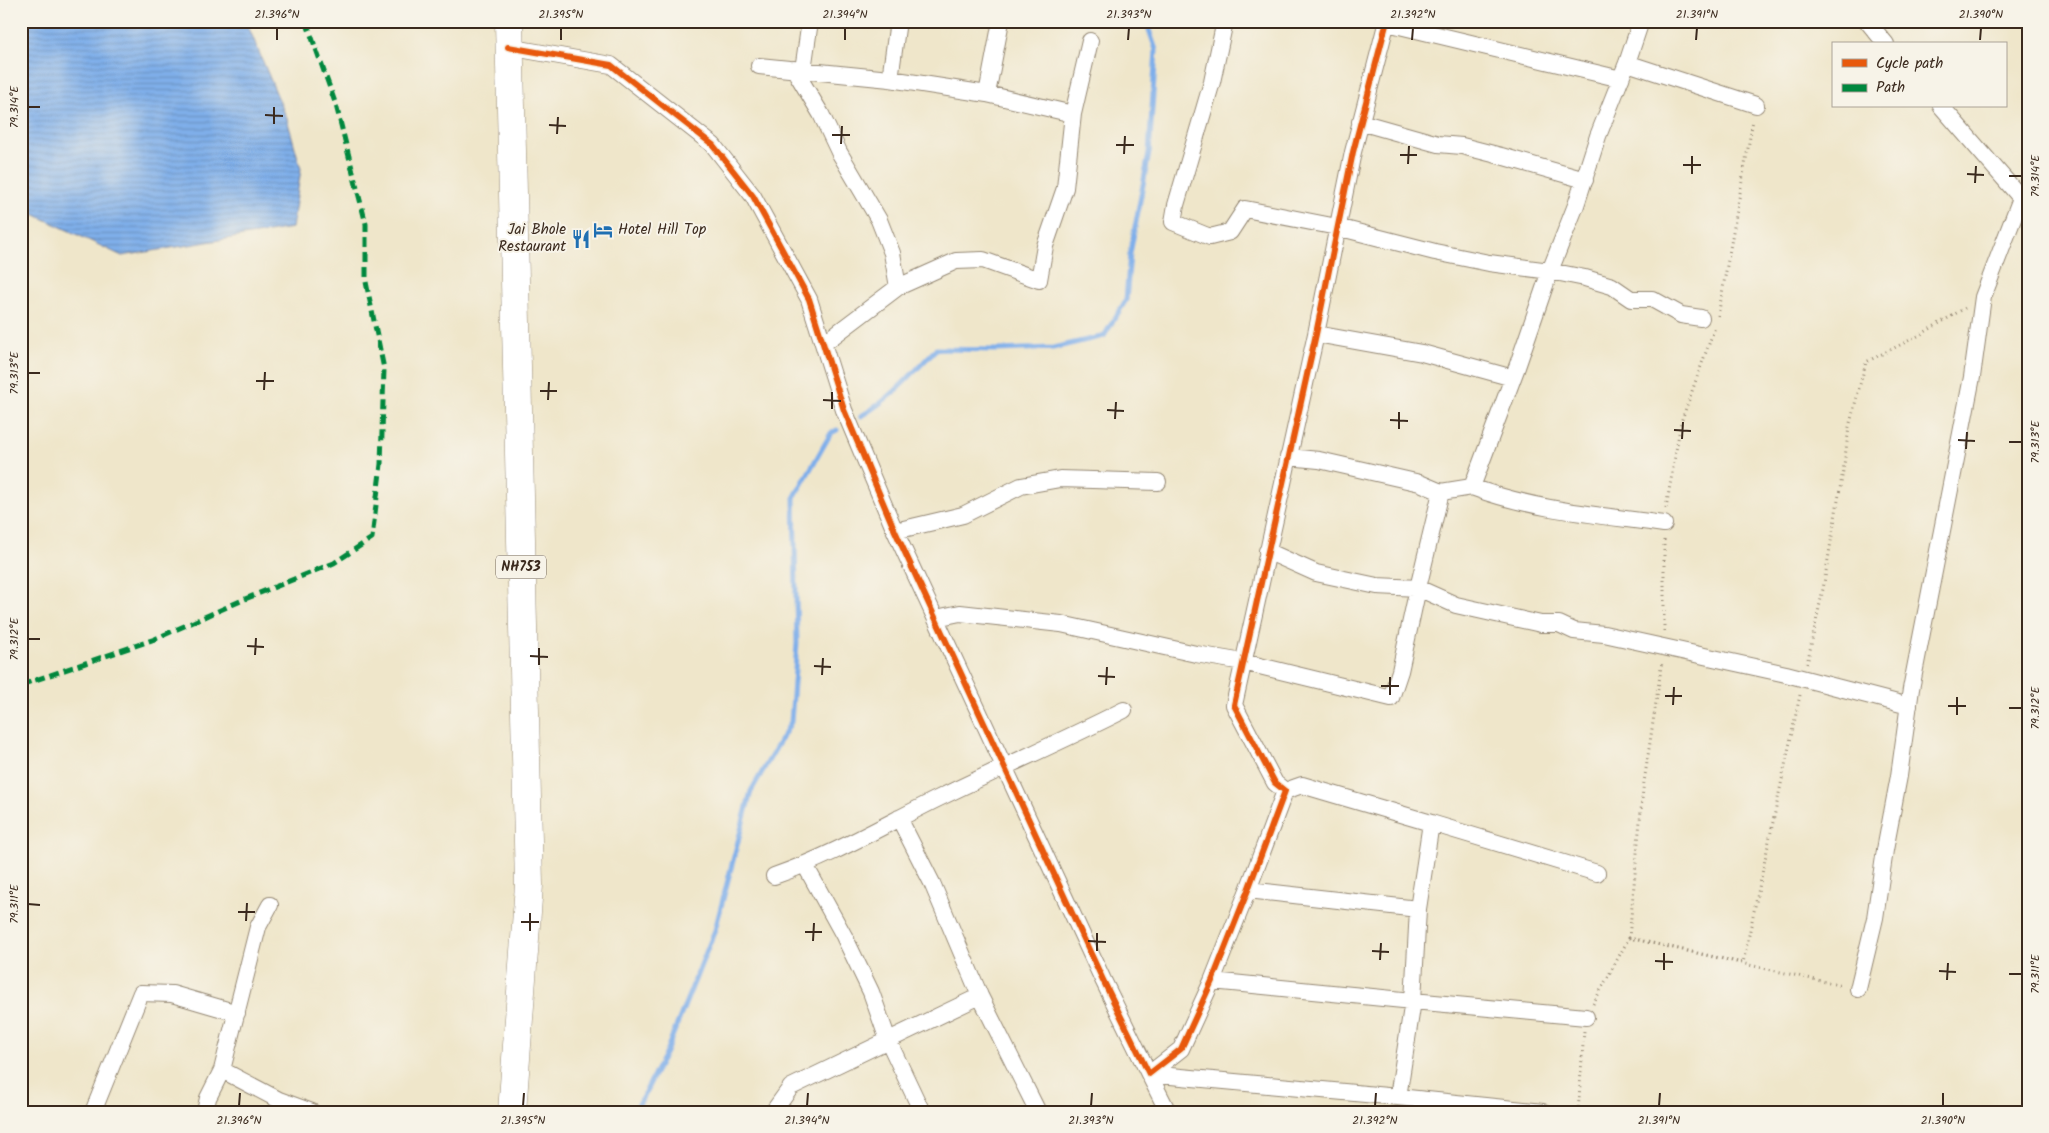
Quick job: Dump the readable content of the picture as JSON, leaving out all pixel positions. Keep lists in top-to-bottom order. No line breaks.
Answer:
{"streets":{"highway":["NH753"]},"places":{"hotel":["Hotel Hill Top"],"restaurant":["Jai Bhole Restaurant"]},"legend":["Cycle path","Path"],"coordinates":["21.396°N","21.395°N","21.394°N","21.393°N","21.392°N","21.391°N","21.390°N","79.314°E","79.313°E","79.312°E","79.311°E"]}
